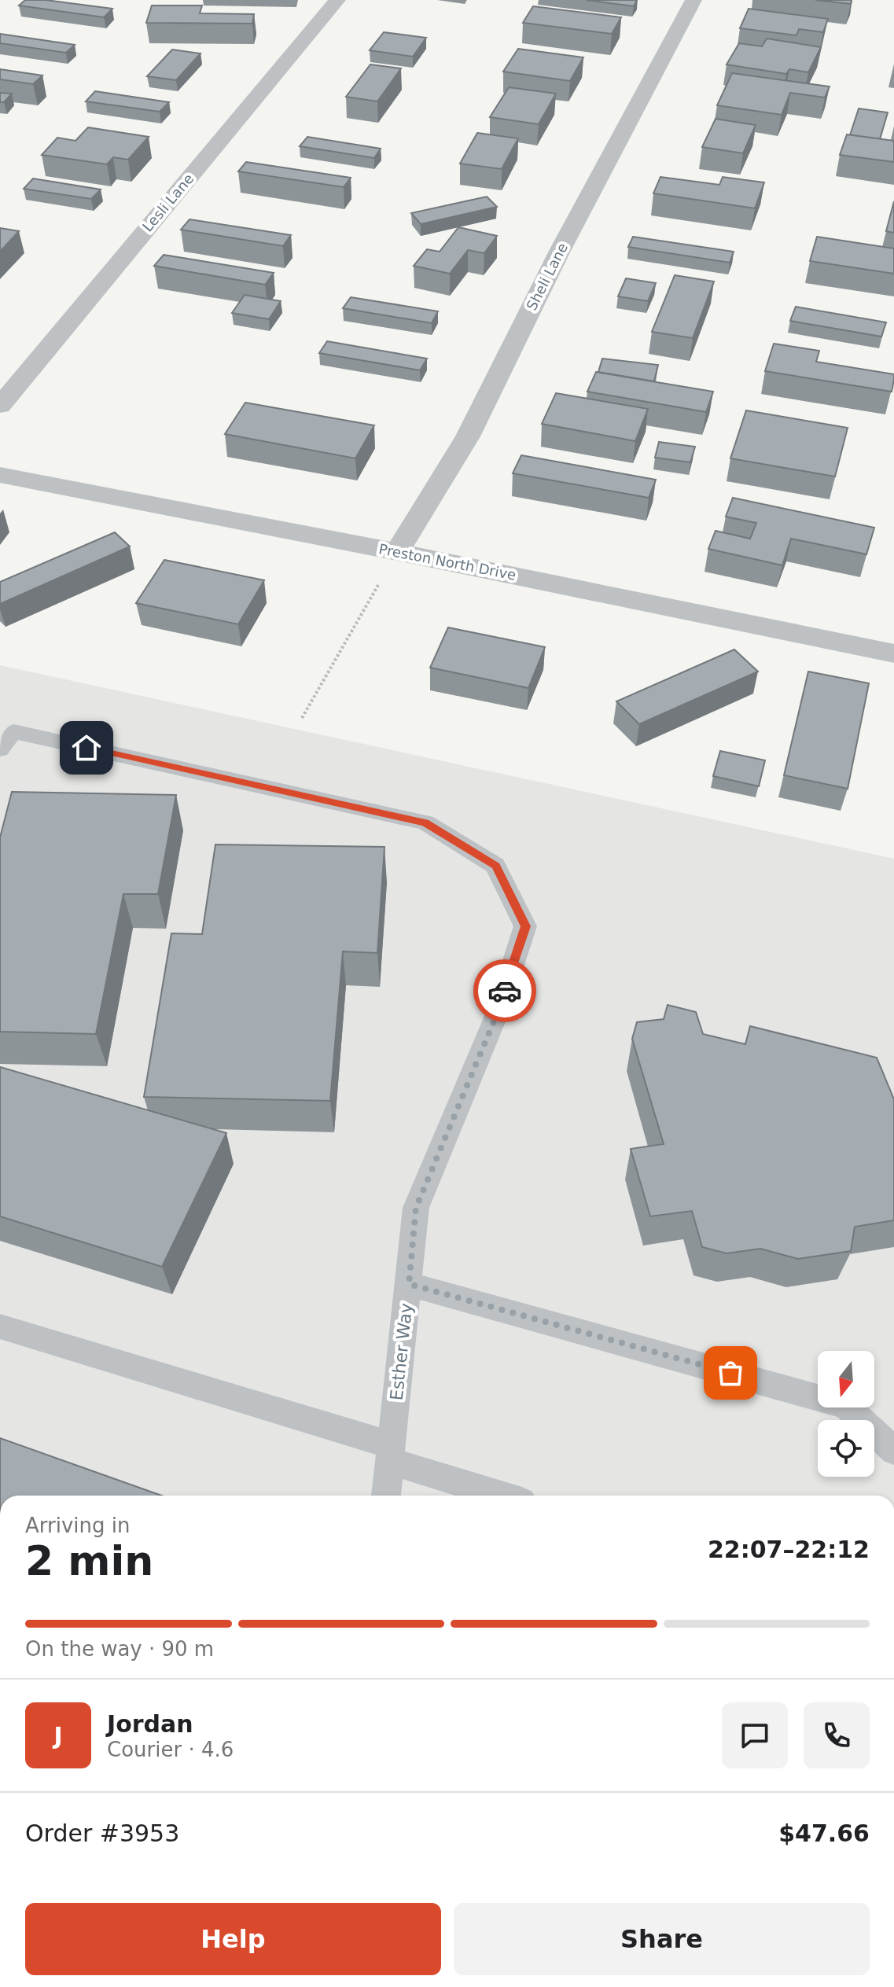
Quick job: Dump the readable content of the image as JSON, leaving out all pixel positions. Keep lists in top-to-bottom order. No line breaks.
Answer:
{"streets":{"street":["Lesli Lane","Sheli Lane","Preston North Drive"],"lane":["Esther Way"]},"crossings":[["Sheli Lane","Preston North Drive"]],"north":"bottom","page":{"heading":["2 min","Arriving in","22:07–22:12"],"panel":["Jordan","Courier · 4.6","Order #3953","$47.66"],"bar":"On the way · 90 m","round":"J","buttons":["Help","Share"]}}
